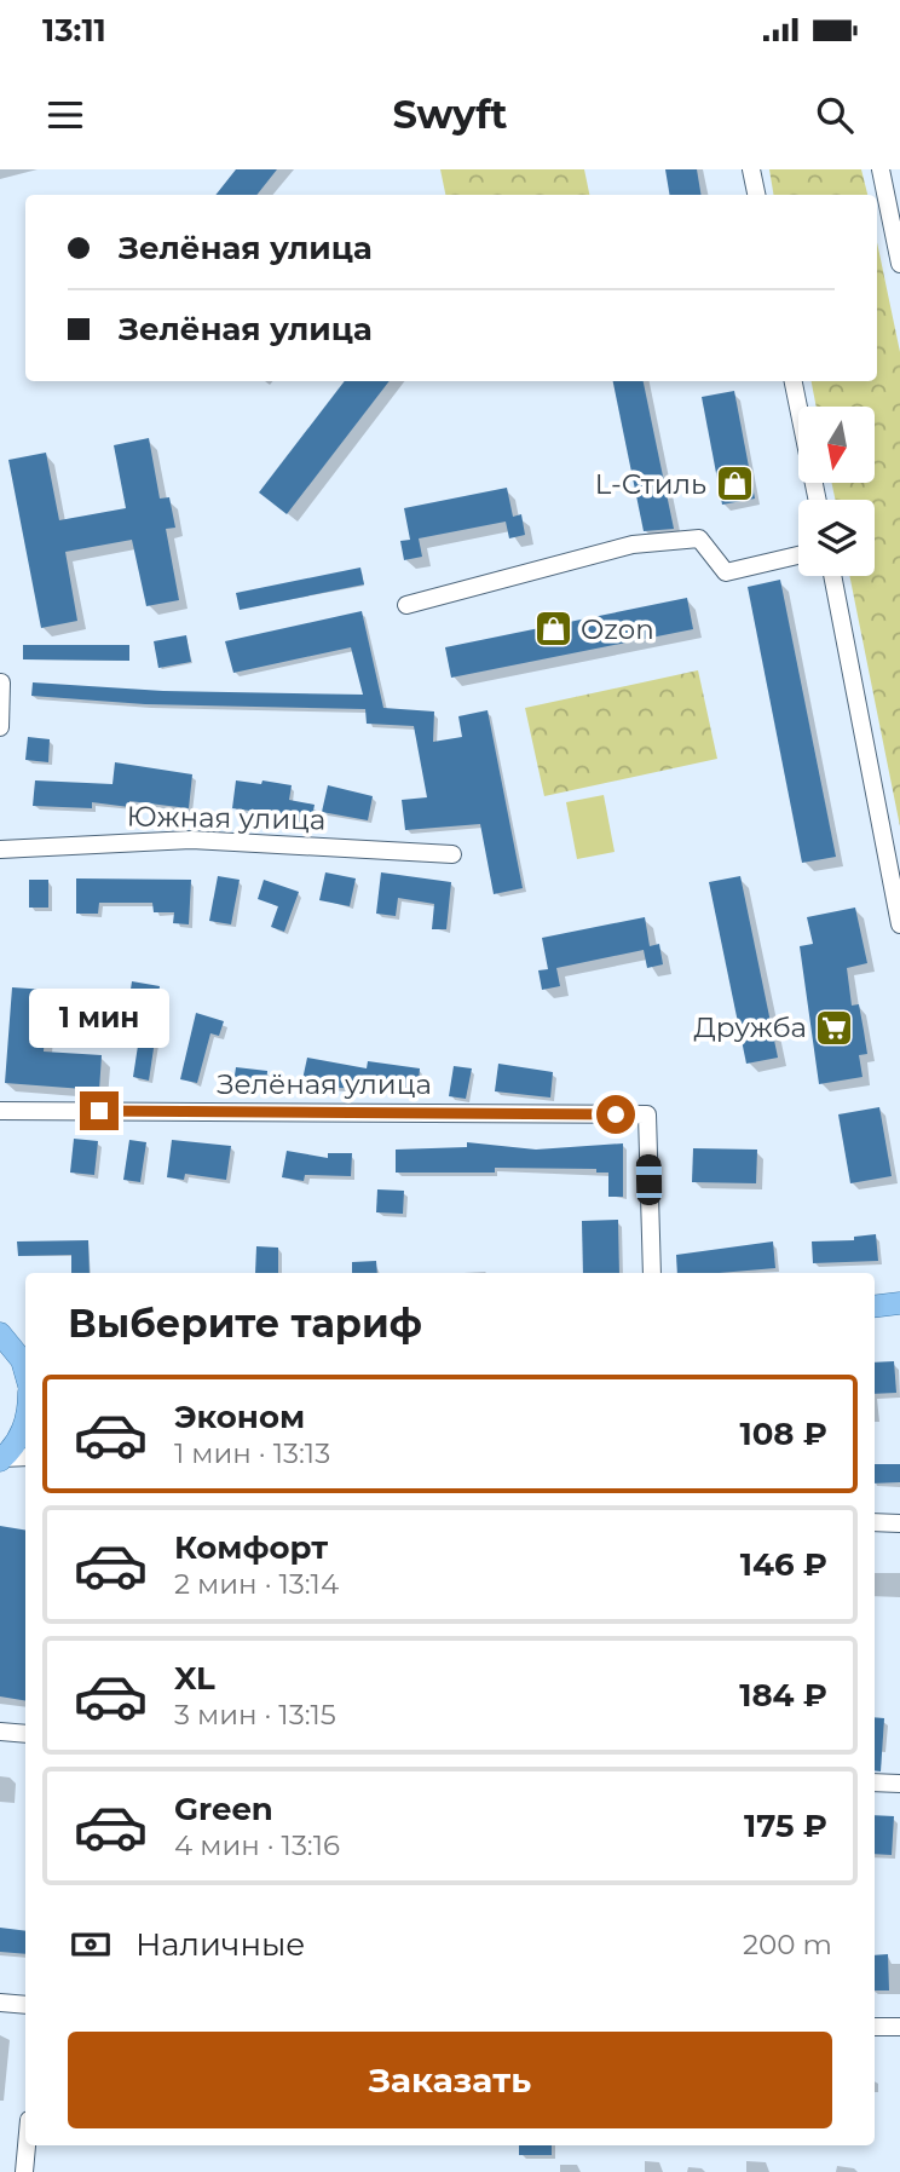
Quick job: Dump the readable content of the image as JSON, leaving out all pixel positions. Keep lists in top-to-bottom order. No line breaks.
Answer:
{"streets":{"street":["Южная улица","Зелёная улица"]},"places":{"shop":["L-Стиль","Ozon"],"supermarket":["Дружба"]},"north":"bottom","page":{"status":"13:11","header":"Swyft","banner":["Зелёная улица","Зелёная улица"],"bubble":"1 мин","heading":"Выберите тариф","list":[{"name":"Эконом","note":"1 мин · 13:13","value":"108 ₽"},{"name":"Комфорт","note":"2 мин · 13:14","value":"146 ₽"},{"name":"XL","note":"3 мин · 13:15","value":"184 ₽"},{"name":"Green","note":"4 мин · 13:16","value":"175 ₽"}],"pay":["Наличные","200 m"],"buttons":"Заказать"}}
